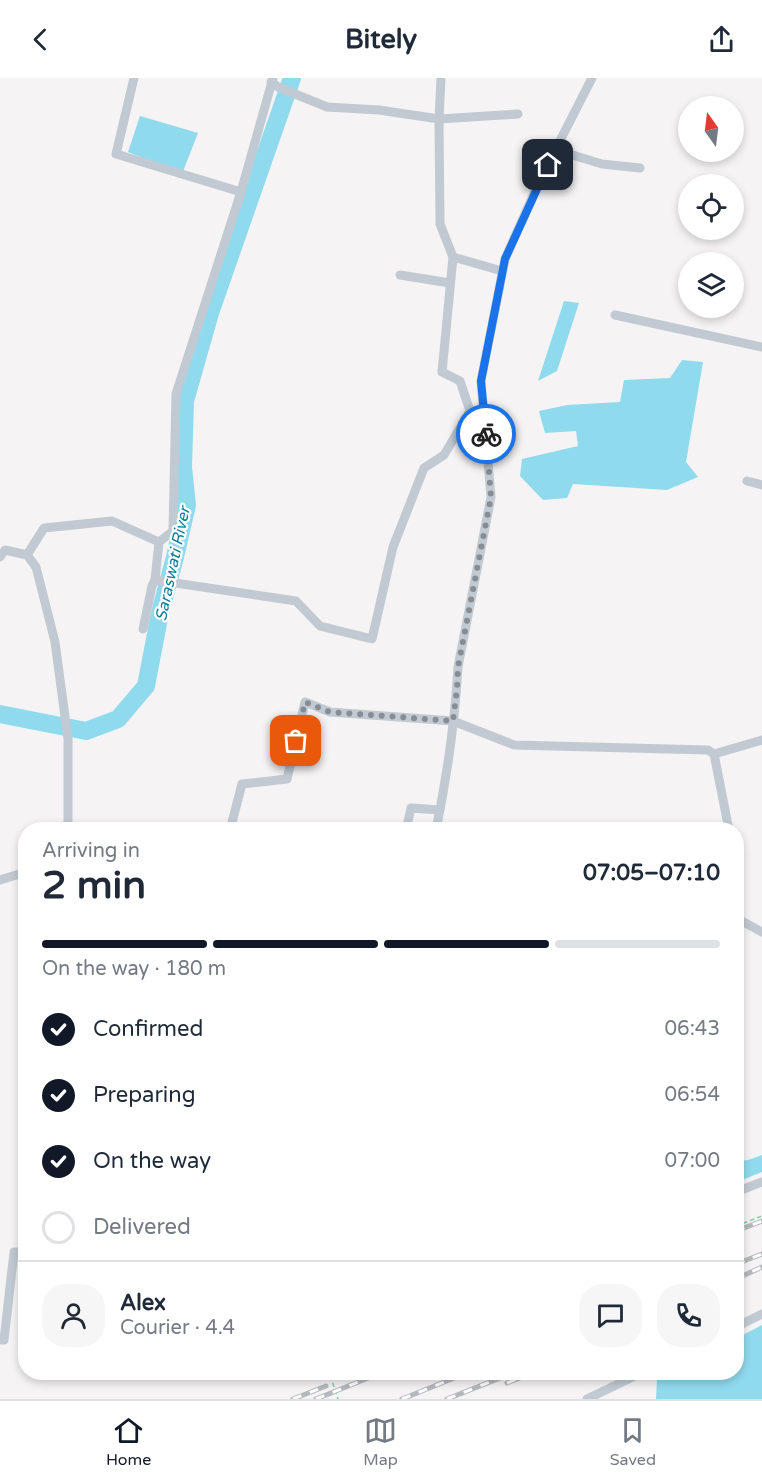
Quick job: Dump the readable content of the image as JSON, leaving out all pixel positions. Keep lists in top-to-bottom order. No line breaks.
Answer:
{"water":["Saraswati River"],"north":"top","page":{"header":"Bitely","heading":["2 min","Arriving in","07:05–07:10"],"panel":["Alex","Courier · 4.4"],"bar":"On the way · 180 m","list":[["Confirmed","06:43"],["Preparing","06:54"],["On the way","07:00"],"Delivered"],"tabs":["Home","Map","Saved"]}}
